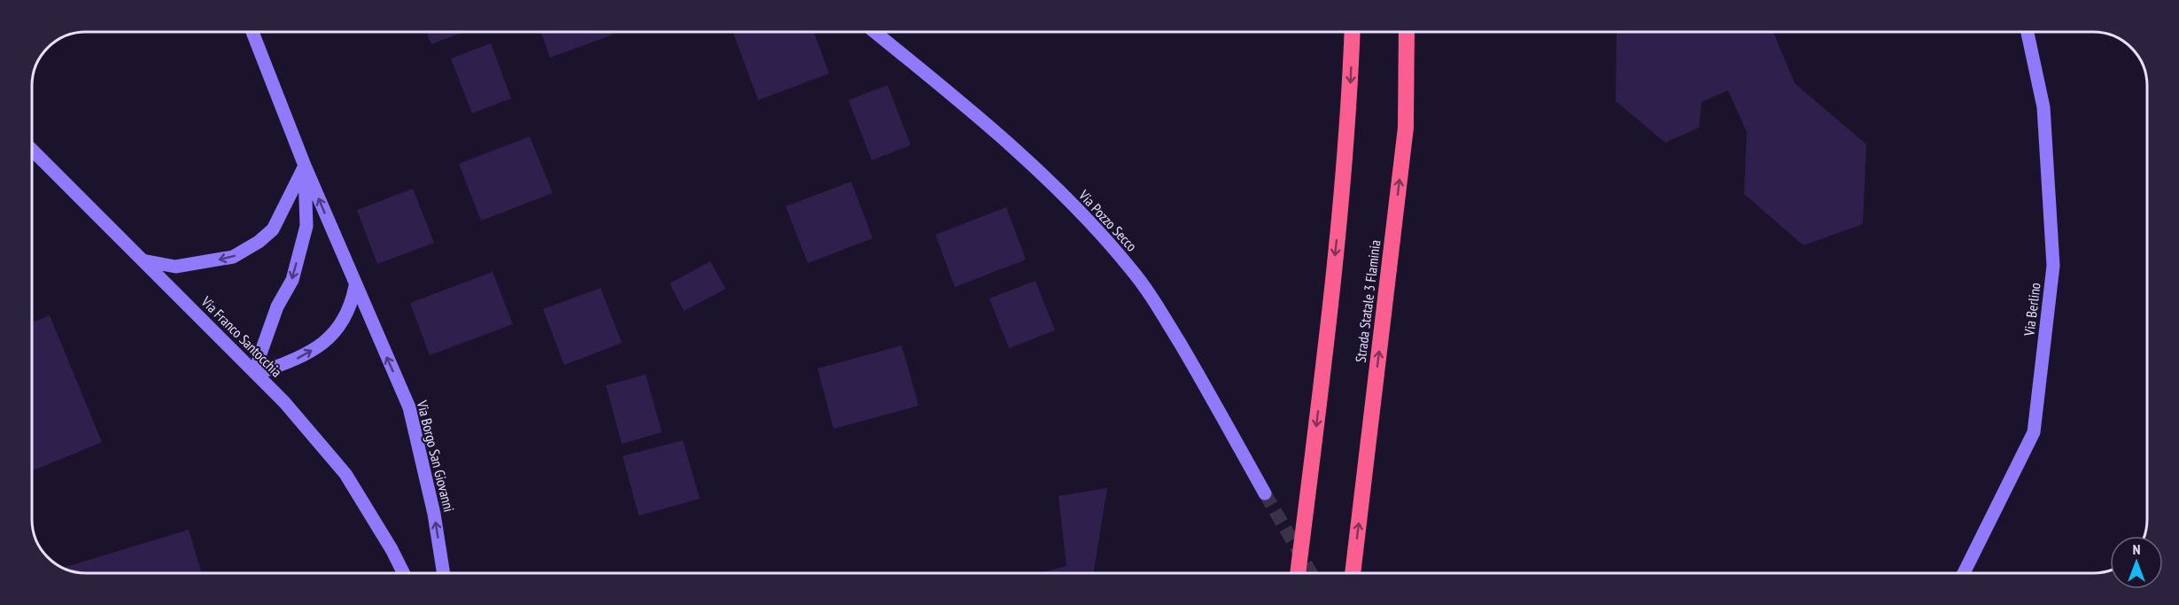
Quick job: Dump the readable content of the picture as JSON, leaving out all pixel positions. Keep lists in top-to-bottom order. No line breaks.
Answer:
{"streets":{"highway":["Strada Statale 3 Flaminia"],"main road":["Via Pozzo Secco","Via Berlino","Via Franco Santocchia","Via Borgo San Giovanni"]},"crossings":[["Via Franco Santocchia","Via Borgo San Giovanni"]],"north":"top"}
